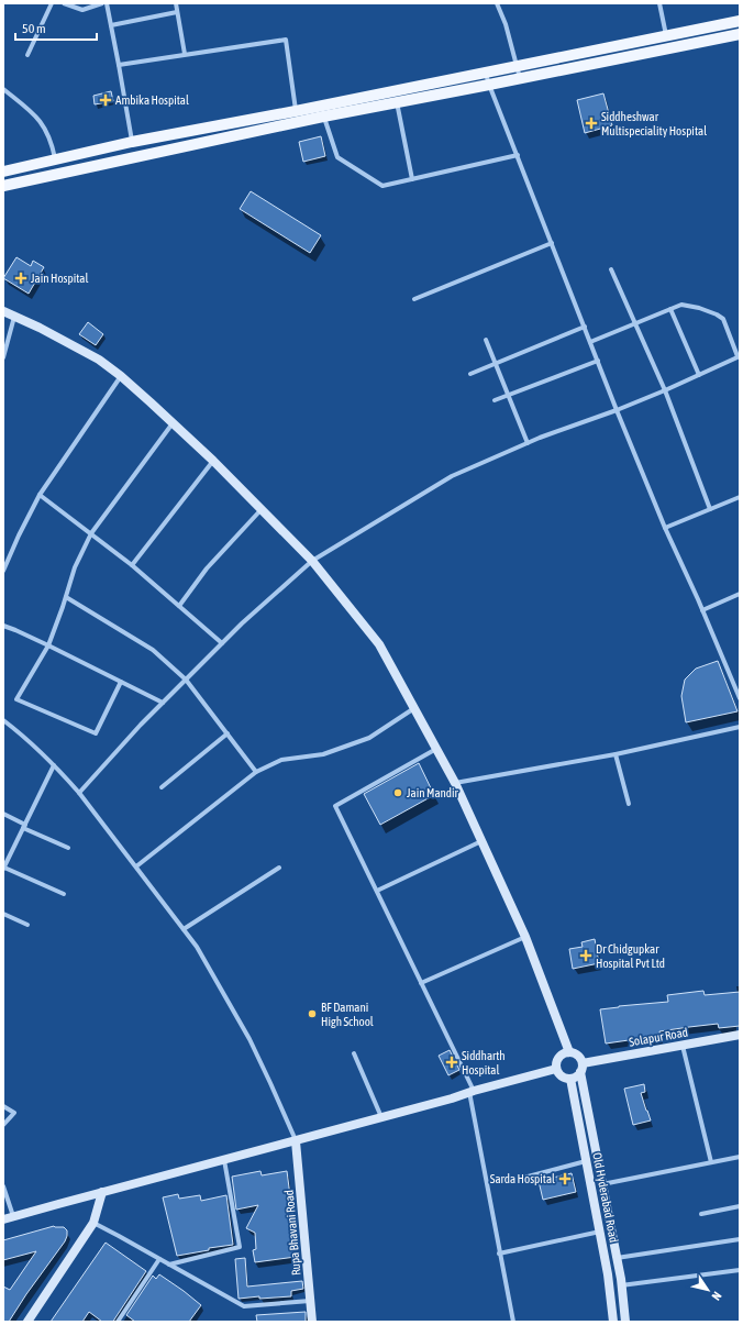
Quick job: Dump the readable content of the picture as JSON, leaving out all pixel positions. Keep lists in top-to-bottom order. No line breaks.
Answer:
{"streets":{"main road":["Solapur Road","Old Hyderabad Road","Rupa Bhavani Road"]},"crossings":[["Solapur Road","Old Hyderabad Road"]],"places":{"health":["Ambika Hospital","Siddheshwar Multispeciality Hospital","Jain Hospital","Dr Chidgupkar Hospital Pvt Ltd","Siddharth Hospital","Sarda Hospital"],"other":["Jain Mandir","BF Damani High School"]},"scale_bar":"50 m","north":"bottom right"}
